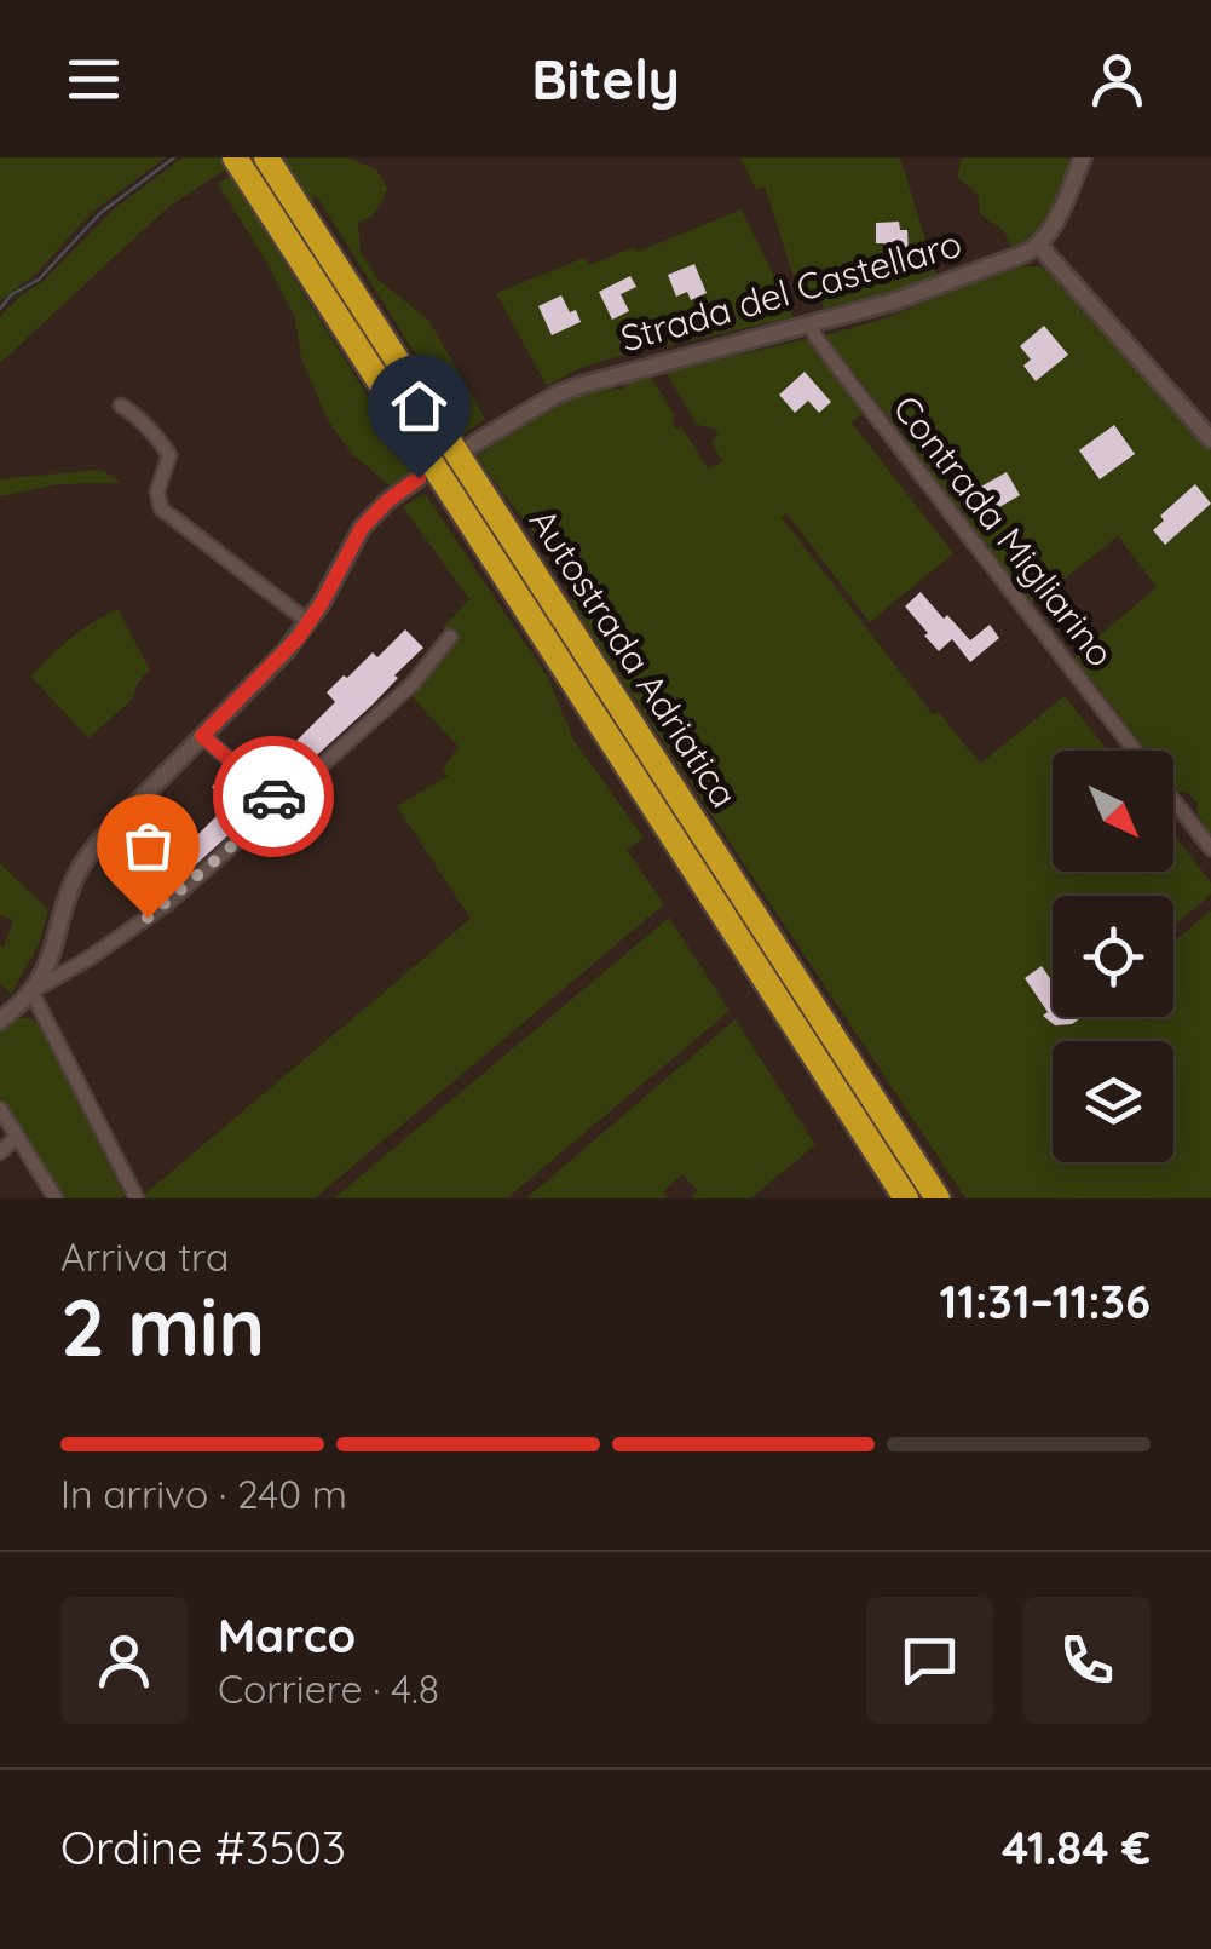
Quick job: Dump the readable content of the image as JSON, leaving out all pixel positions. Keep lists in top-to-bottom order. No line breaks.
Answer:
{"streets":{"highway":["Autostrada Adriatica"],"street":["Strada del Castellaro","Contrada Migliarino"]},"crossings":[["Strada del Castellaro","Contrada Migliarino"]],"north":"bottom right","page":{"header":"Bitely","heading":["2 min","Arriva tra","11:31–11:36"],"panel":["Marco","Corriere · 4.8","Ordine #3503","41.84 €"],"bar":"In arrivo · 240 m"}}
